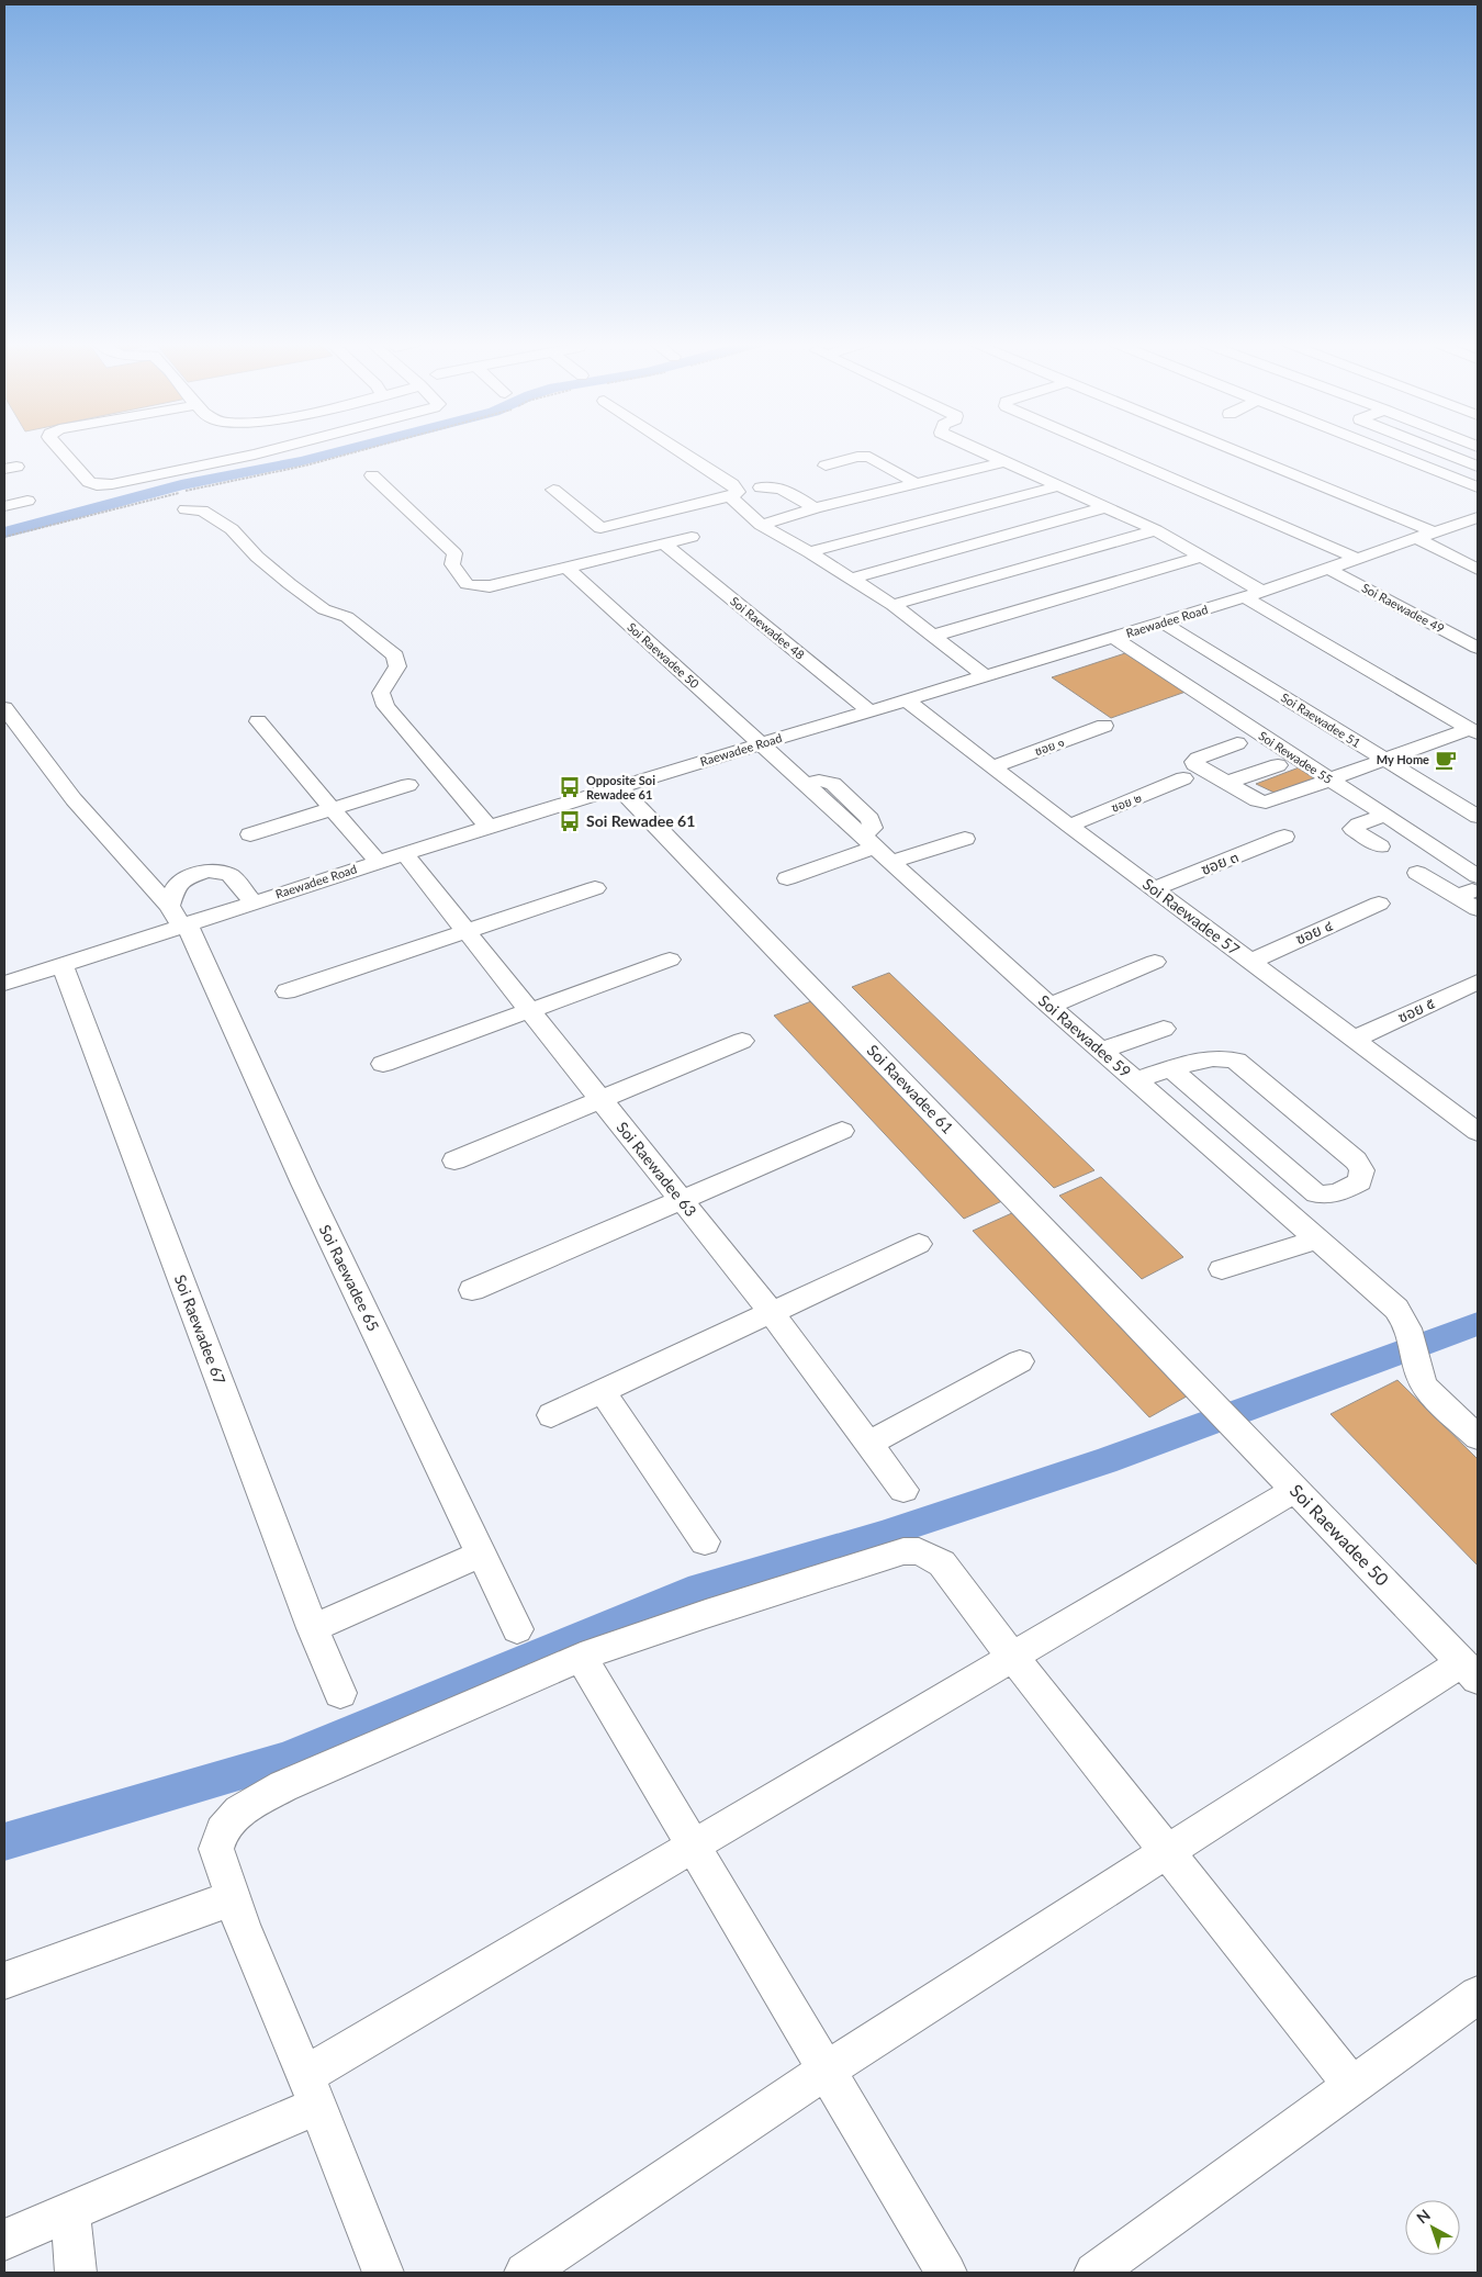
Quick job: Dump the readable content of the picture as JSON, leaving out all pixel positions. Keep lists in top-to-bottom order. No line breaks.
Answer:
{"streets":{"street":["Soi Raewadee 49","Raewadee Road","Soi Raewadee 48","Soi Raewadee 50","Soi Raewadee 51","ซอย ๑","Soi Rewadee 55","ซอย ๒","ซอย ๓","Soi Raewadee 57","ซอย ๔","ซอย ๕","Soi Raewadee 59","Soi Raewadee 61","Soi Raewadee 63","Soi Raewadee 65","Soi Raewadee 67"]},"crossings":[["Soi Raewadee 49","Raewadee Road"],["Raewadee Road","Soi Raewadee 48"],["Raewadee Road","Soi Raewadee 50"],["Raewadee Road","Soi Raewadee 51"],["Raewadee Road","Soi Rewadee 55"],["Raewadee Road","Soi Raewadee 57"],["Raewadee Road","Soi Raewadee 59"],["Raewadee Road","Soi Raewadee 61"],["Raewadee Road","Soi Raewadee 63"],["Raewadee Road","Soi Raewadee 65"],["Raewadee Road","Soi Raewadee 67"],["Soi Raewadee 50","Soi Raewadee 59"],["Soi Raewadee 50","Soi Raewadee 61"],["ซอย ๑","Soi Raewadee 57"],["ซอย ๒","Soi Raewadee 57"],["ซอย ๓","Soi Raewadee 57"],["Soi Raewadee 57","ซอย ๔"],["Soi Raewadee 57","ซอย ๕"]],"places":{"cafe":["My Home"],"bus stop":["Opposite Soi Rewadee 61","Soi Rewadee 61"]},"north":"top left"}
